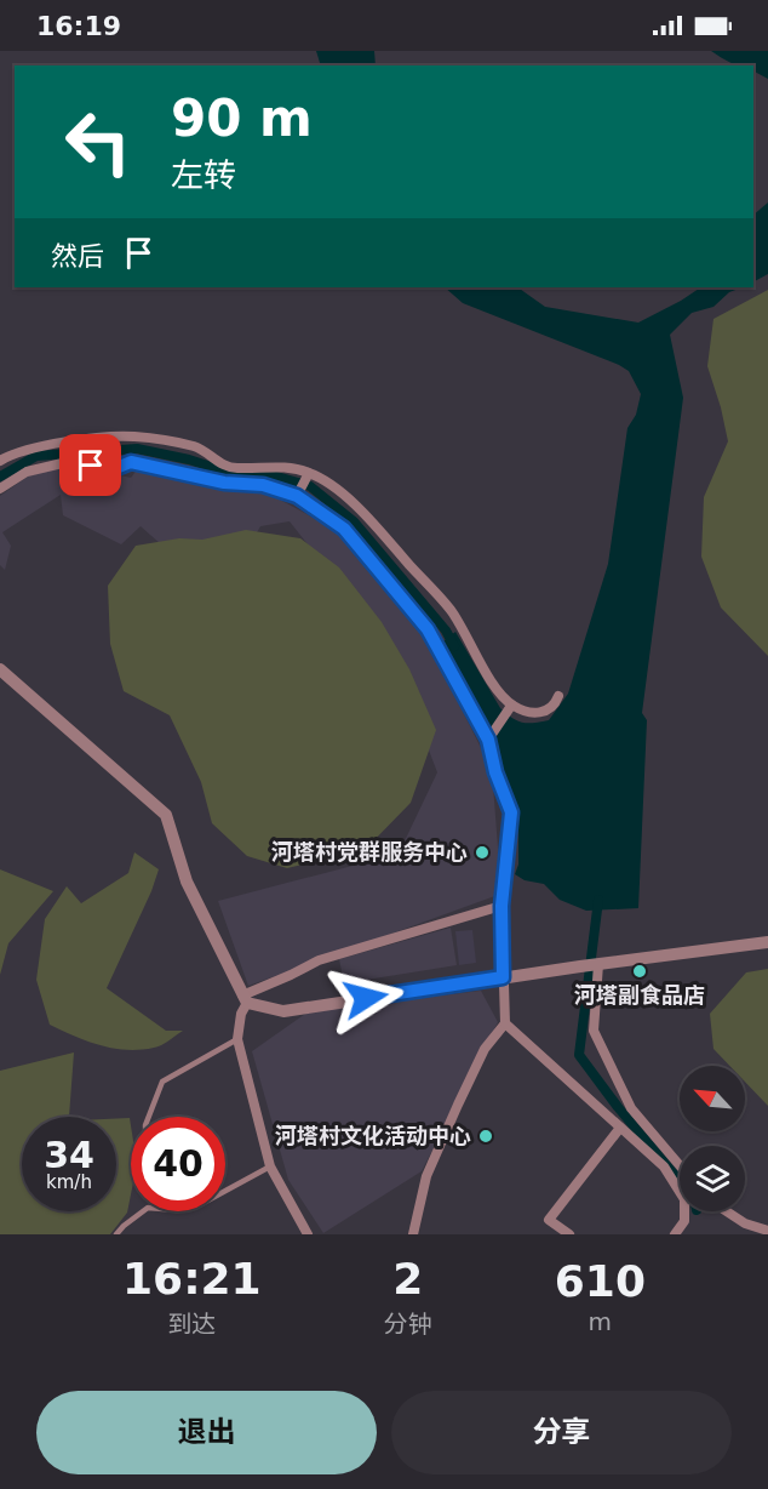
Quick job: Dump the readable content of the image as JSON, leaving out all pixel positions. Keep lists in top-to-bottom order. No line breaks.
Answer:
{"places":["河塔村党群服务中心","河塔副食品店","河塔村文化活动中心"],"north":"top left","page":{"status":"16:19","turn":["90 m","左转"],"then":"然后","speed":"34 km/h","limit":"40","eta":["16:21","到达","2","分钟","610","m"],"buttons":["退出","分享"]}}
